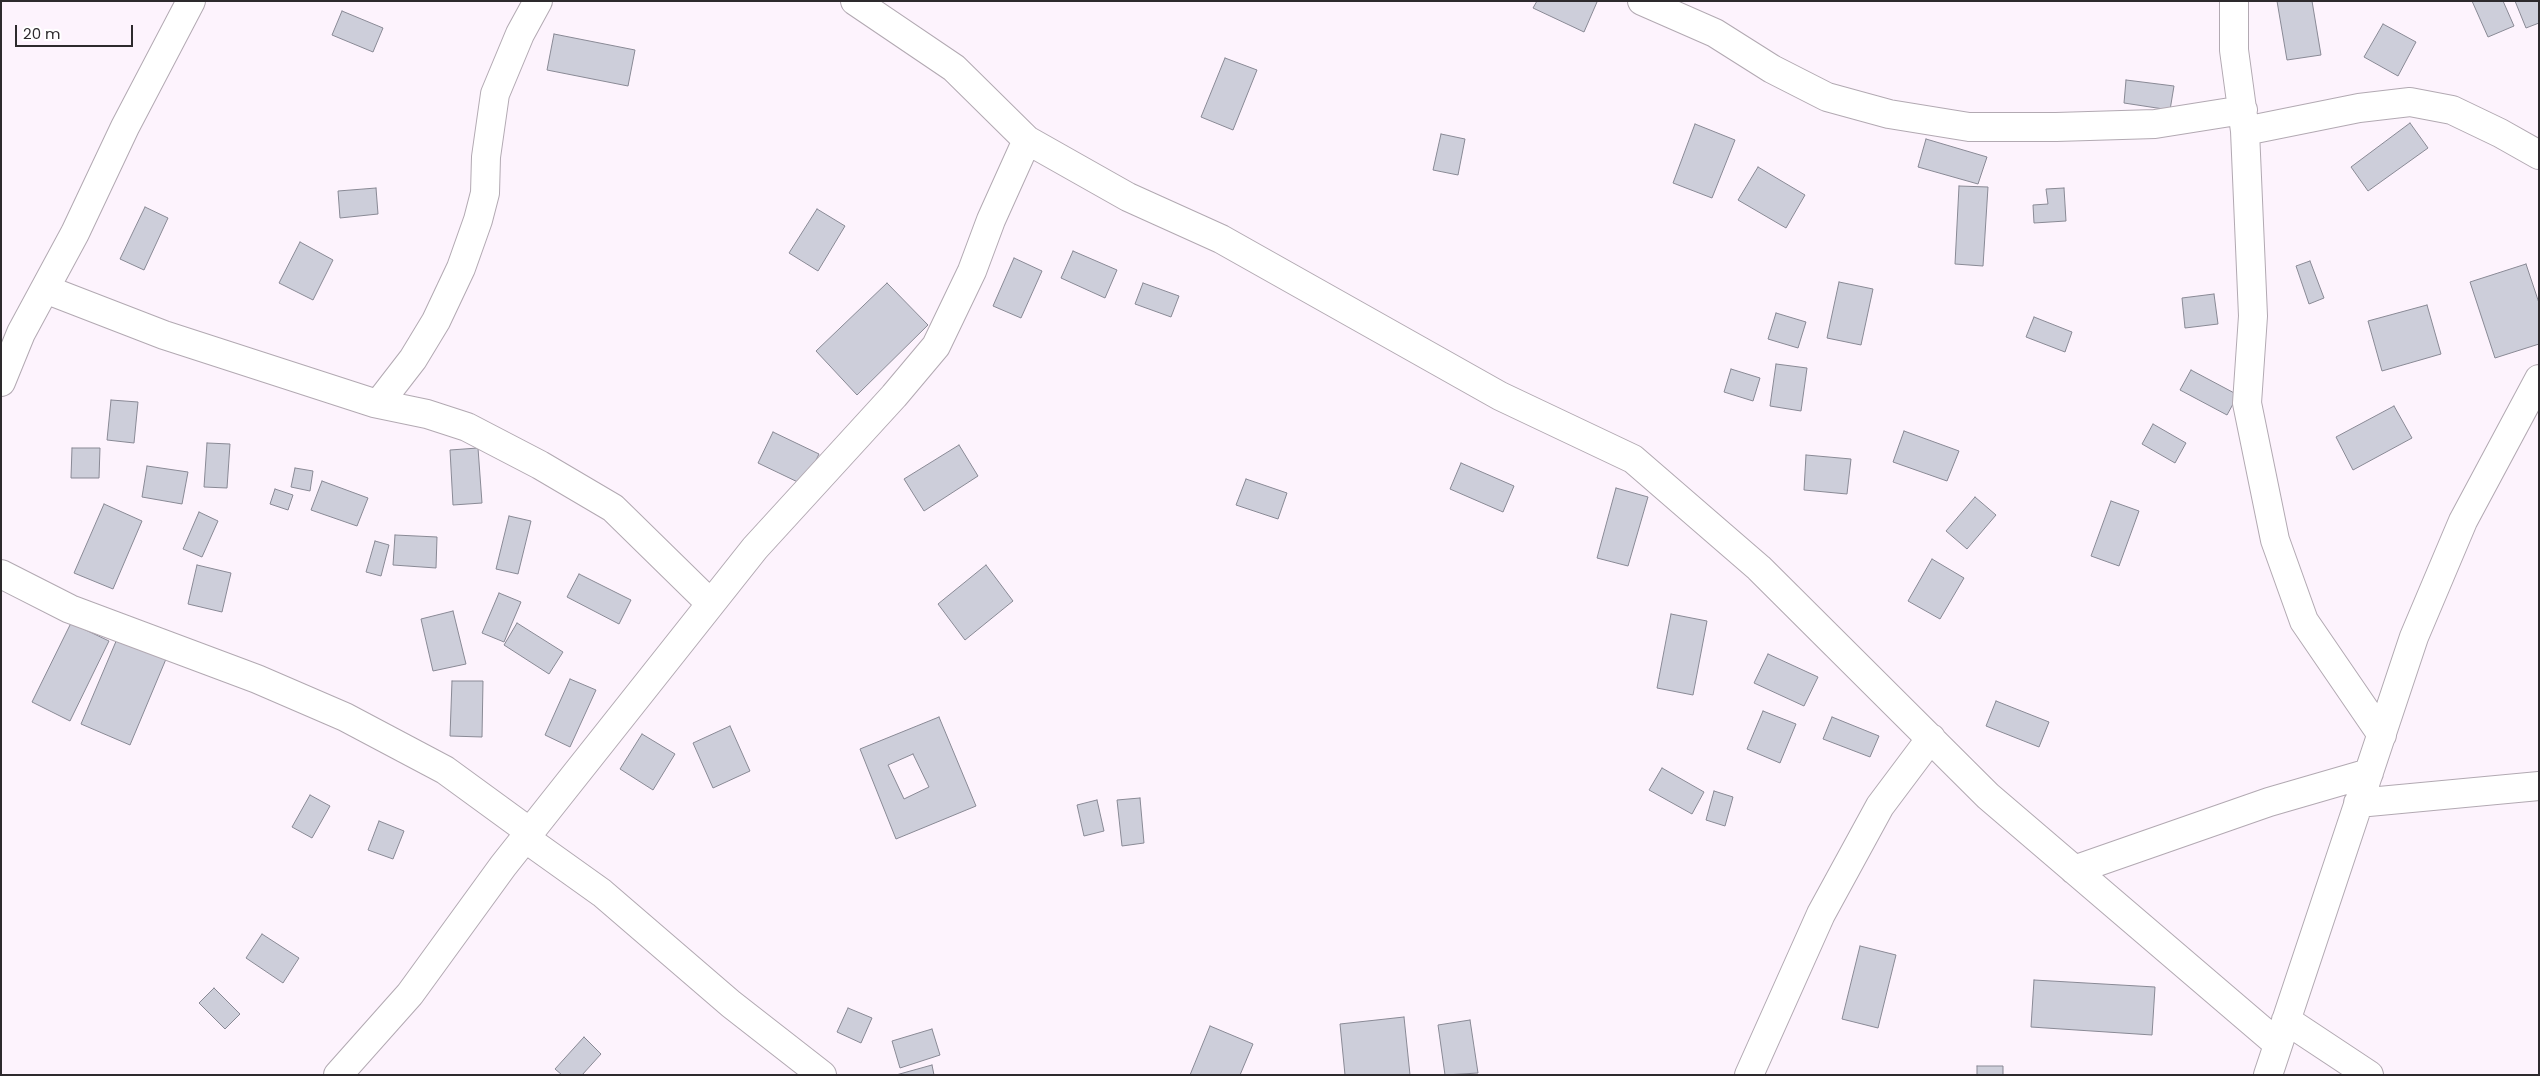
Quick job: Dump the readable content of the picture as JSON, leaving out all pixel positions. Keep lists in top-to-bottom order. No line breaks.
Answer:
{"scale_bar":"20 m"}
